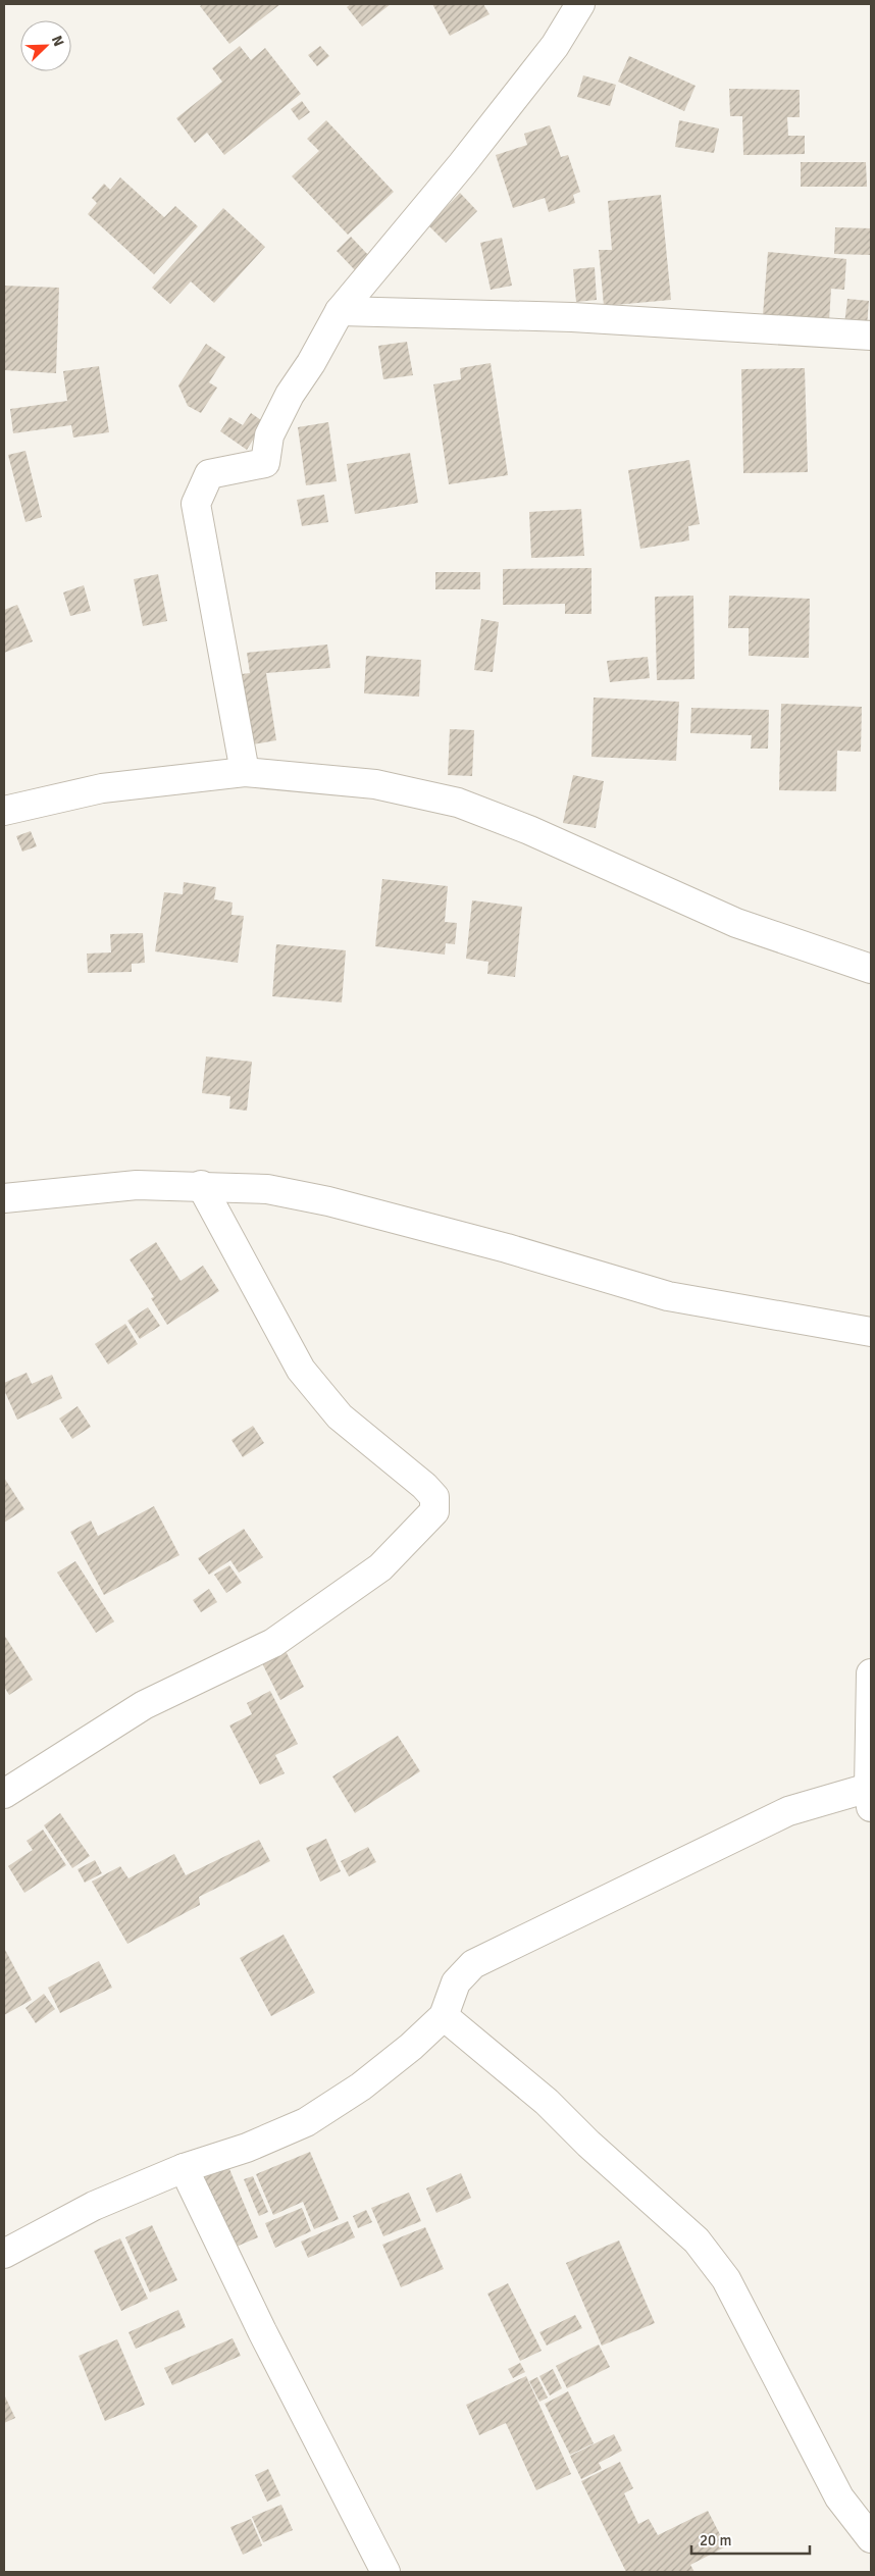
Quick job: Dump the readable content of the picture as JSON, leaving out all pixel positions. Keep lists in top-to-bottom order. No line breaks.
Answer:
{"scale_bar":"20 m","north":"top right"}
